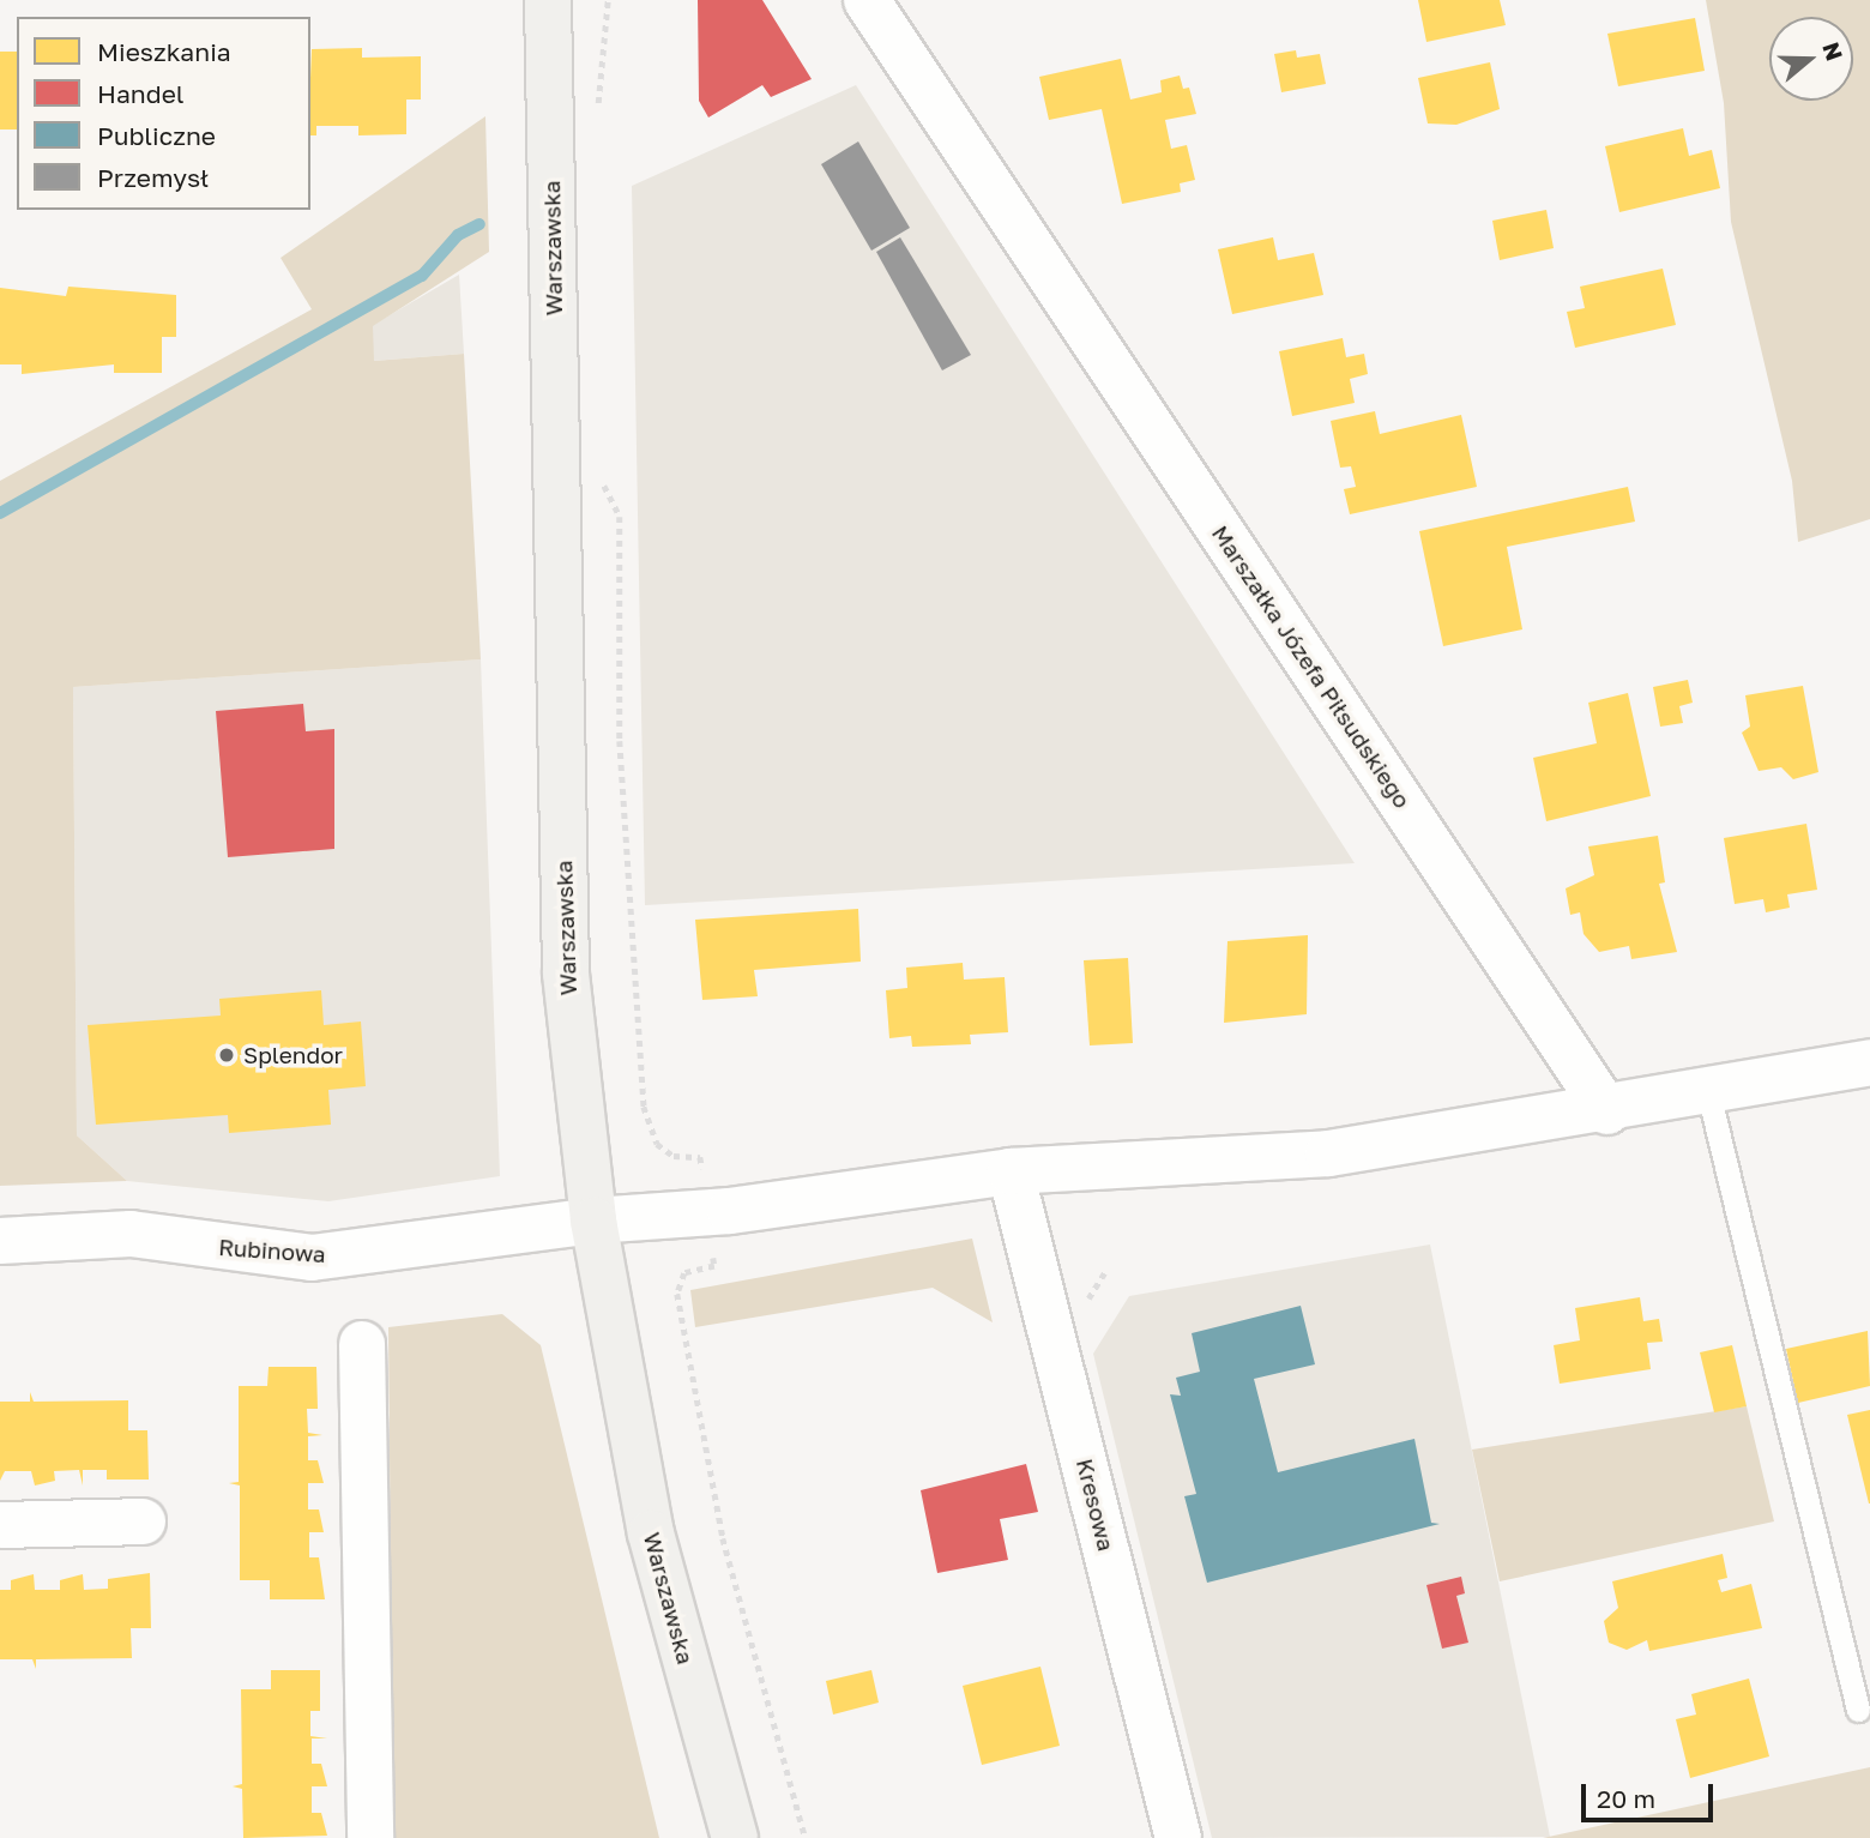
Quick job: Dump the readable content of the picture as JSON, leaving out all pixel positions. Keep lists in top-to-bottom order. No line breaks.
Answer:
{"streets":{"main road":["Warszawska"],"street":["Marszałka Józefa Piłsudskiego","Rubinowa","Kresowa"]},"crossings":[["Warszawska","Rubinowa"]],"places":["Splendor"],"legend":["Mieszkania","Handel","Publiczne","Przemysł"],"scale_bar":"20 m","north":"right"}
